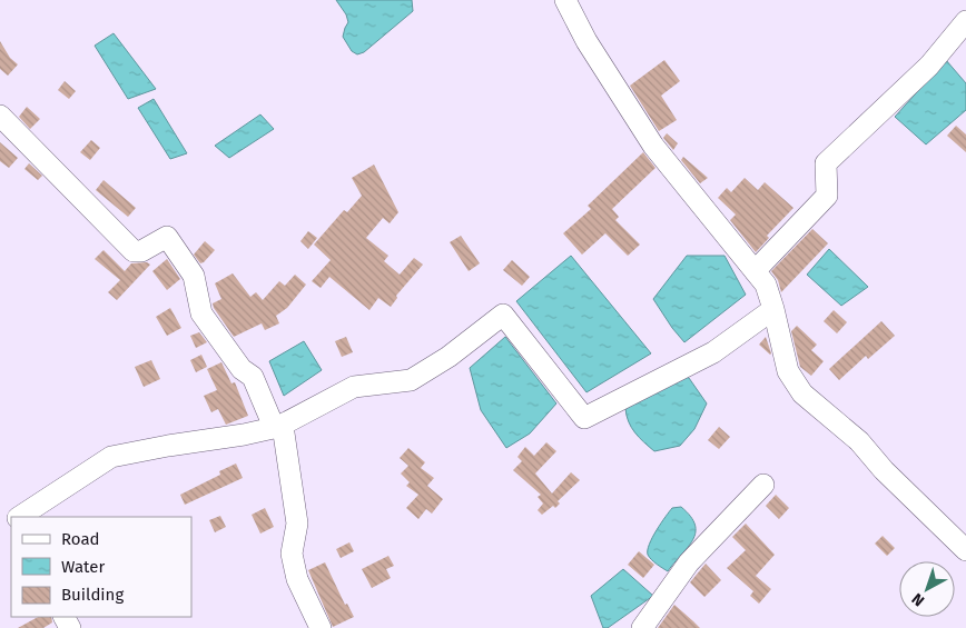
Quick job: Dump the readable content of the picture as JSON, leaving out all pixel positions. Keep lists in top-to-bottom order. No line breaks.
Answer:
{"legend":["Road","Water","Building"],"north":"bottom left"}
